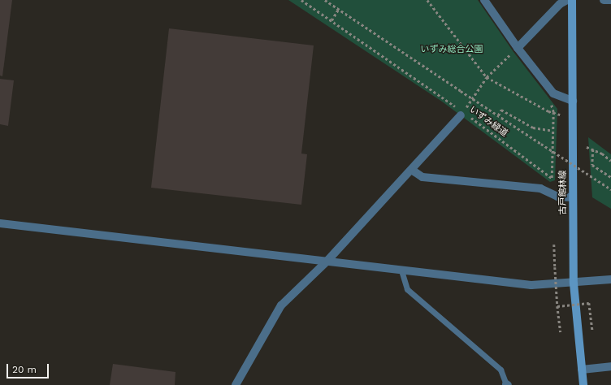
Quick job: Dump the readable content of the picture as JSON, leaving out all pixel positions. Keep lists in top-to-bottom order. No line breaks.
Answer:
{"streets":{"main road":["古戸館林線"],"path":["いずみ緑道"]},"parks":["いずみ総合公園"],"scale_bar":"20 m"}
